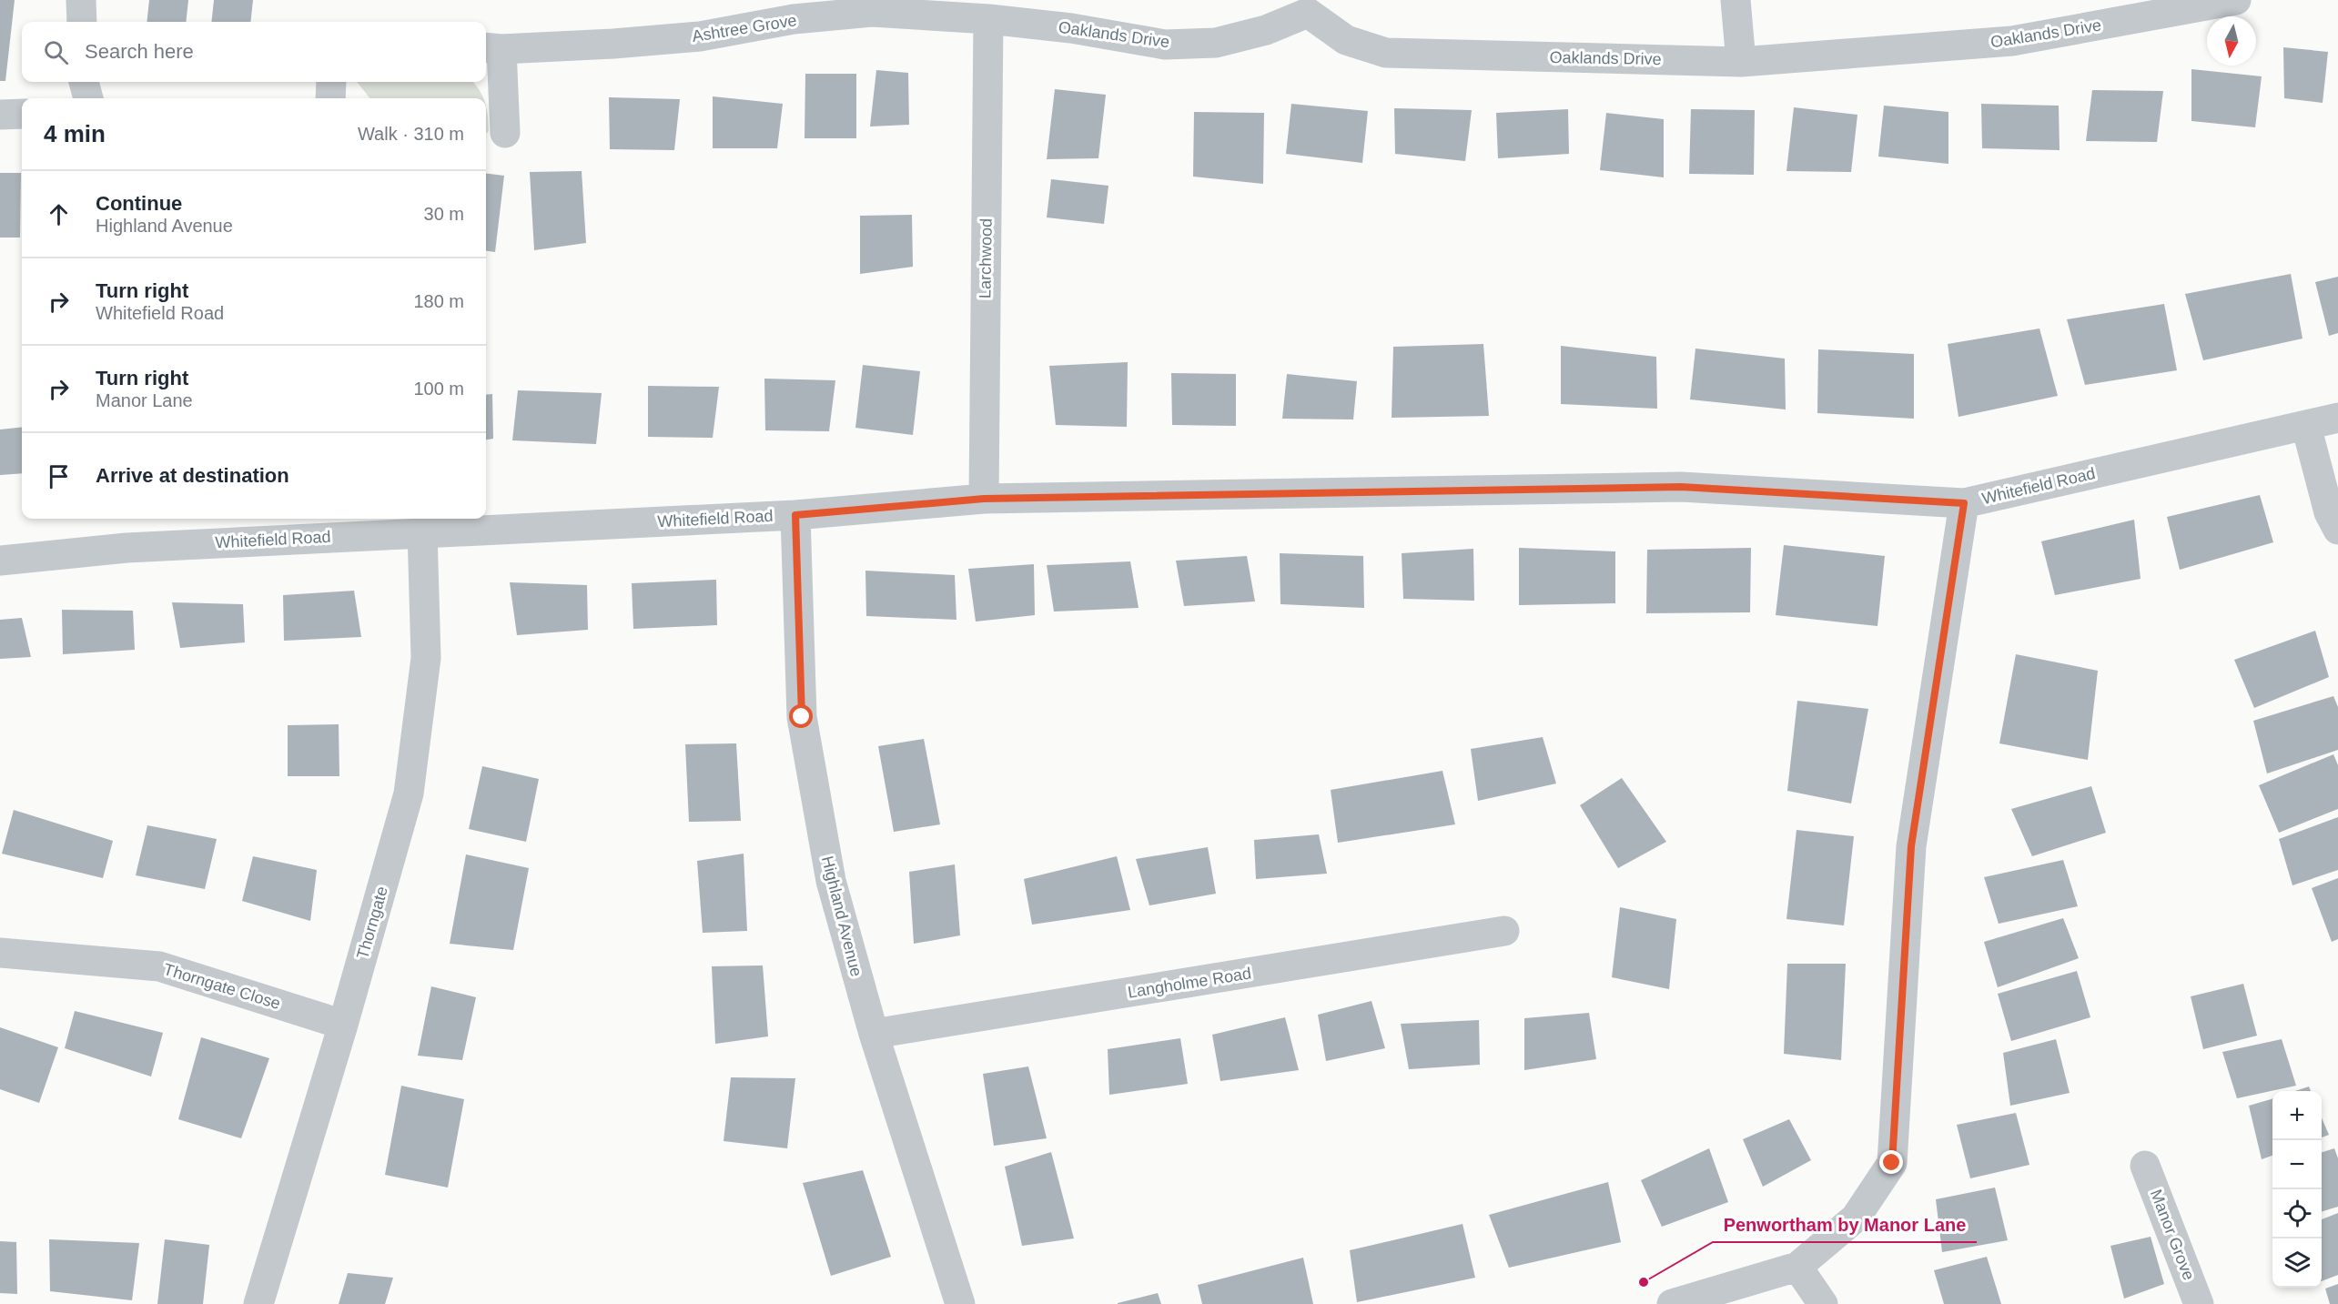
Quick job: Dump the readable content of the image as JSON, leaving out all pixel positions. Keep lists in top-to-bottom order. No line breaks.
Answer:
{"streets":{"street":["Ashtree Grove","Oaklands Drive","Larchwood","Whitefield Road","Highland Avenue","Thorngate","Langholme Road","Thorngate Close","Manor Grove"]},"crossings":[["Ashtree Grove","Oaklands Drive"],["Ashtree Grove","Larchwood"],["Oaklands Drive","Larchwood"],["Larchwood","Whitefield Road"],["Whitefield Road","Highland Avenue"],["Whitefield Road","Thorngate"],["Highland Avenue","Langholme Road"],["Thorngate","Thorngate Close"]],"places":["Penwortham by Manor Lane"],"north":"bottom","page":{"search":"Search here","heading":["4 min","Walk · 310 m"],"list":[["Continue","Highland Avenue","30 m"],["Turn right","Whitefield Road","180 m"],["Turn right","Manor Lane","100 m"],"Arrive at destination"],"map_buttons":["+","−"]}}
